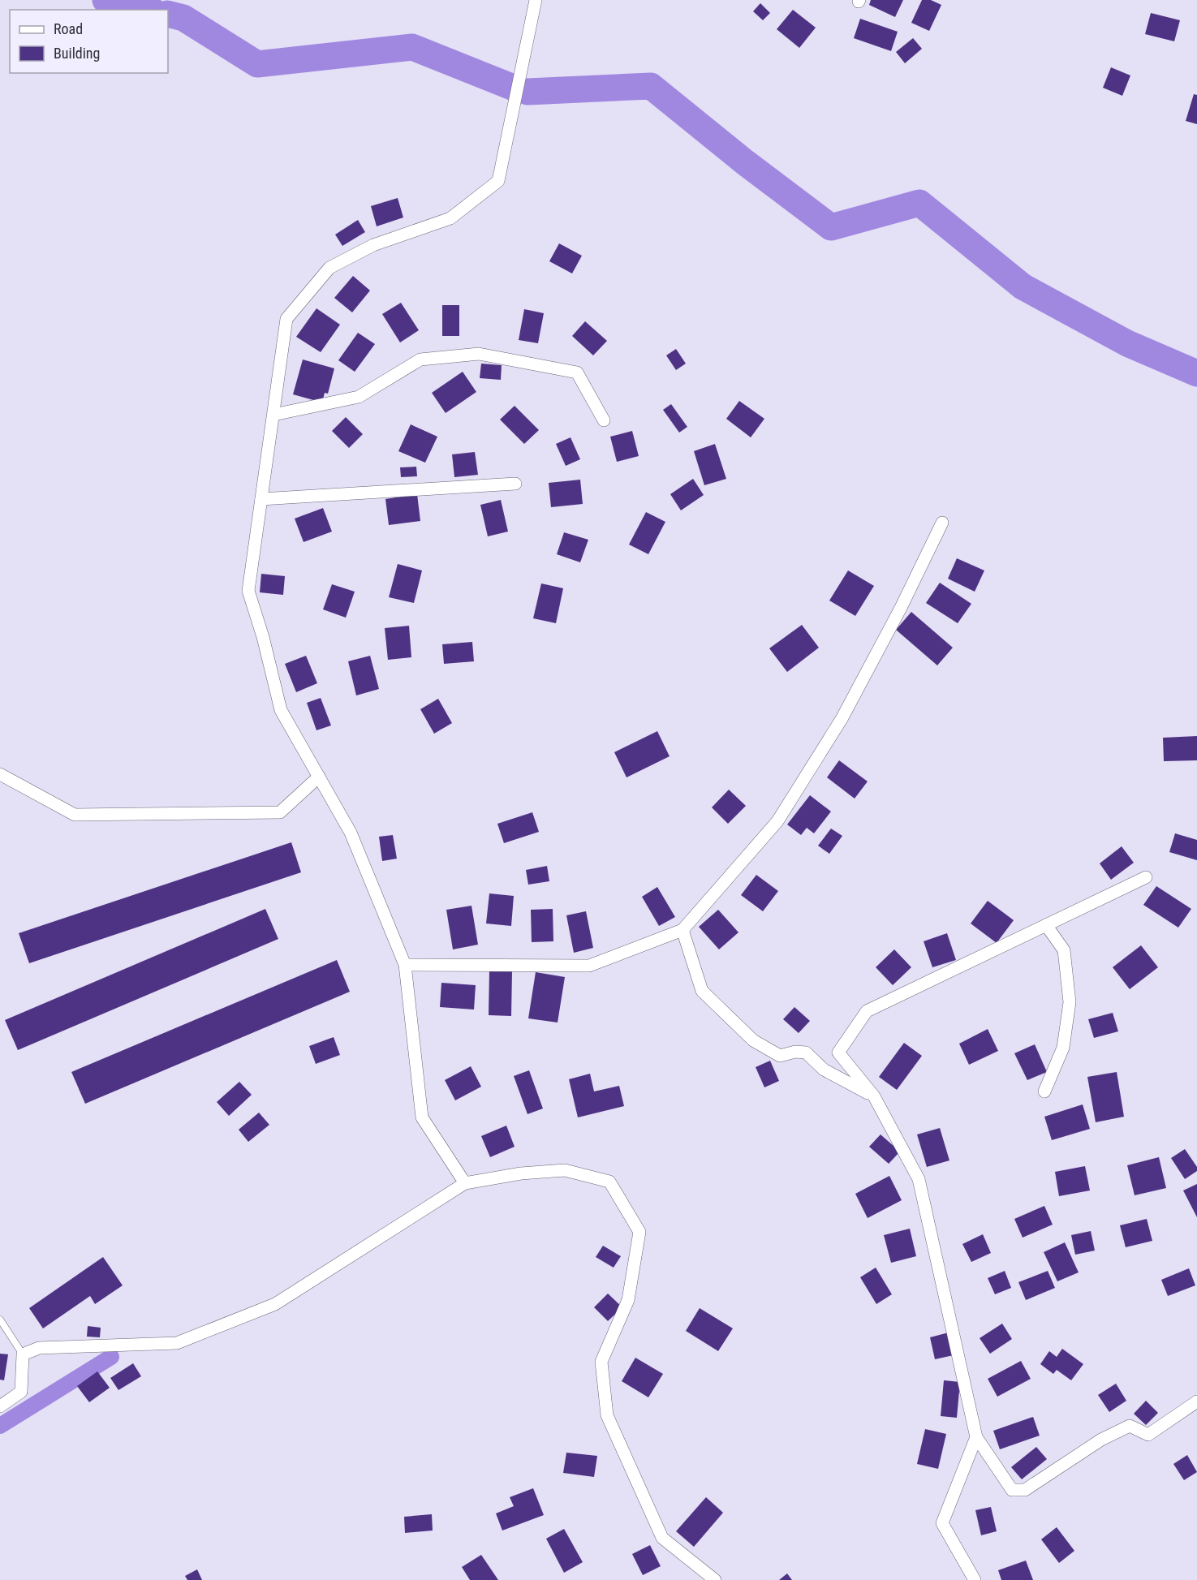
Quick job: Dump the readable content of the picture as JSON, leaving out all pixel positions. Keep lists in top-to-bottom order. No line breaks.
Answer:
{"legend":["Road","Building"]}
